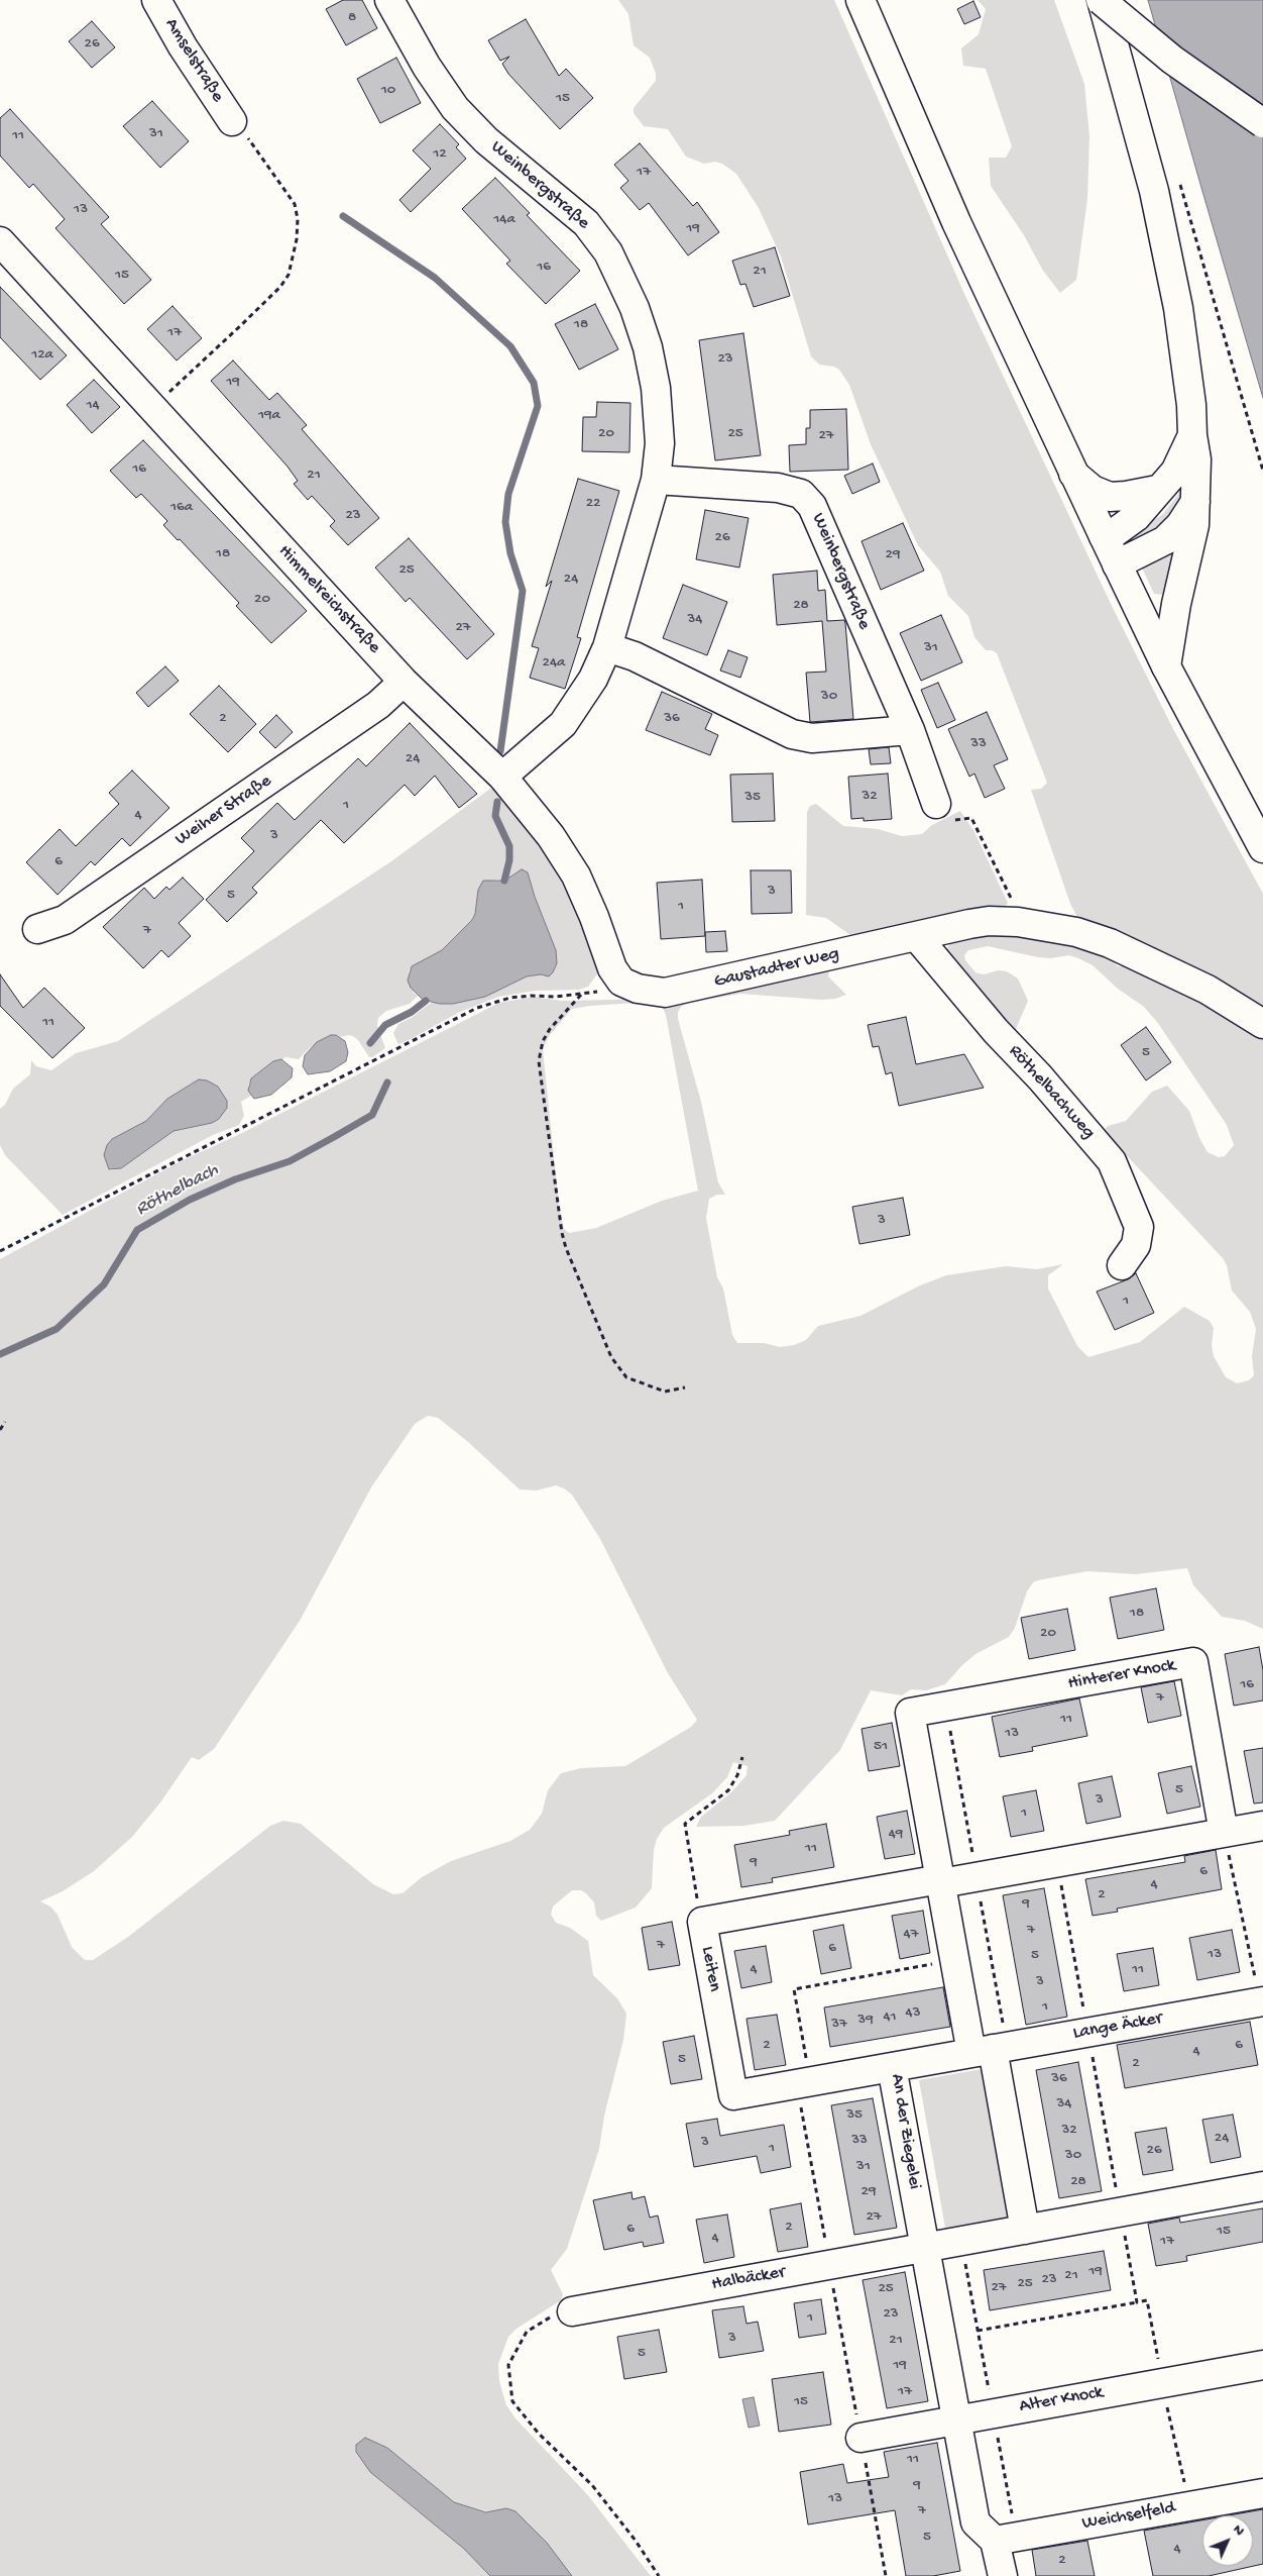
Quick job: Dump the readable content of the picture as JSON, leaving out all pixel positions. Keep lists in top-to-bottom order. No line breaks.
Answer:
{"streets":{"street":["Amselstraße","Weinbergstraße","Himmelreichstraße","Weiher Straße","Gaustadter Weg","Röthelbachweg","Hinterer Knock","Leiten","Lange Äcker","An der Ziegelei","Halbäcker","Alter Knock","Weichselfeld"]},"crossings":[["Weinbergstraße","Himmelreichstraße"],["Himmelreichstraße","Weiher Straße"],["Himmelreichstraße","Gaustadter Weg"],["Gaustadter Weg","Röthelbachweg"],["Hinterer Knock","Leiten"],["Leiten","An der Ziegelei"],["Lange Äcker","An der Ziegelei"],["An der Ziegelei","Halbäcker"],["An der Ziegelei","Alter Knock"],["An der Ziegelei","Weichselfeld"]],"water":["Röthelbach"],"house_numbers":["8","26","10","15","31","11","12","17","13","14a","19","16","21","15","18","17","12a","23","19","14","19a","20","25","27","16","21","22","16a","23","26","18","29","25","24","20","28","34","27","31","24a","30","2","36","33","24","32","35","1","4","3","6","3","5","1","7","11","5","3","1","18","20","16","7","11","13","51","5","3","1","49","11","9","6","4","2","9","7","47","7","6","13","5","4","11","3","1","43","41","39","37","2","6","4","5","2","36","34","35","32","24","33","3","1","26","30","31","28","29","27","2","6","15","4","17","19","21","23","25","27","25","23","1","3","21","5","19","17","15","11","9","13","7","5","4","2"],"north":"top right"}
